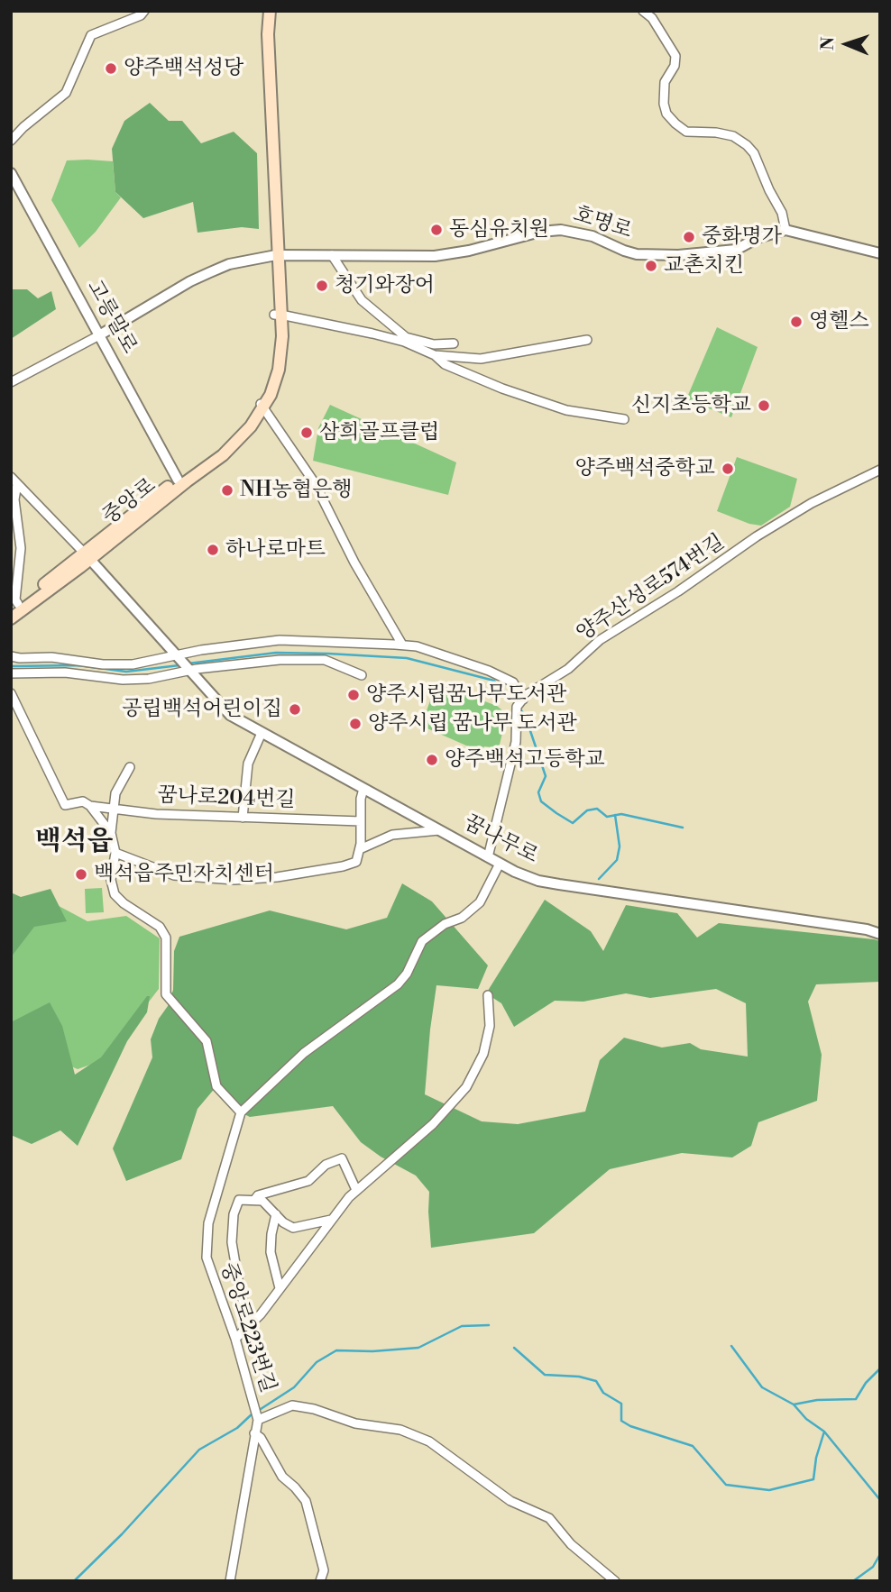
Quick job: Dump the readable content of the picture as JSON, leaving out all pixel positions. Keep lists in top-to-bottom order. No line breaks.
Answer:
{"streets":{"main road":["중앙로"],"street":["호명로","고릉말로","양주산성로574번길","꿈나로204번길","꿈나무로","중앙로223번길"]},"crossings":[["호명로","중앙로"],["고릉말로","중앙로"]],"districts":["백석읍"],"places":["양주백석성당","동심유치원","중화명가","교촌치킨","청기와장어","영헬스","신지초등학교","삼희골프클럽","양주백석중학교","NH농협은행","하나로마트","양주시립꿈나무도서관","공립백석어린이집","양주시립 꿈나무 도서관","양주백석고등학교","백석읍주민자치센터"],"north":"left"}
